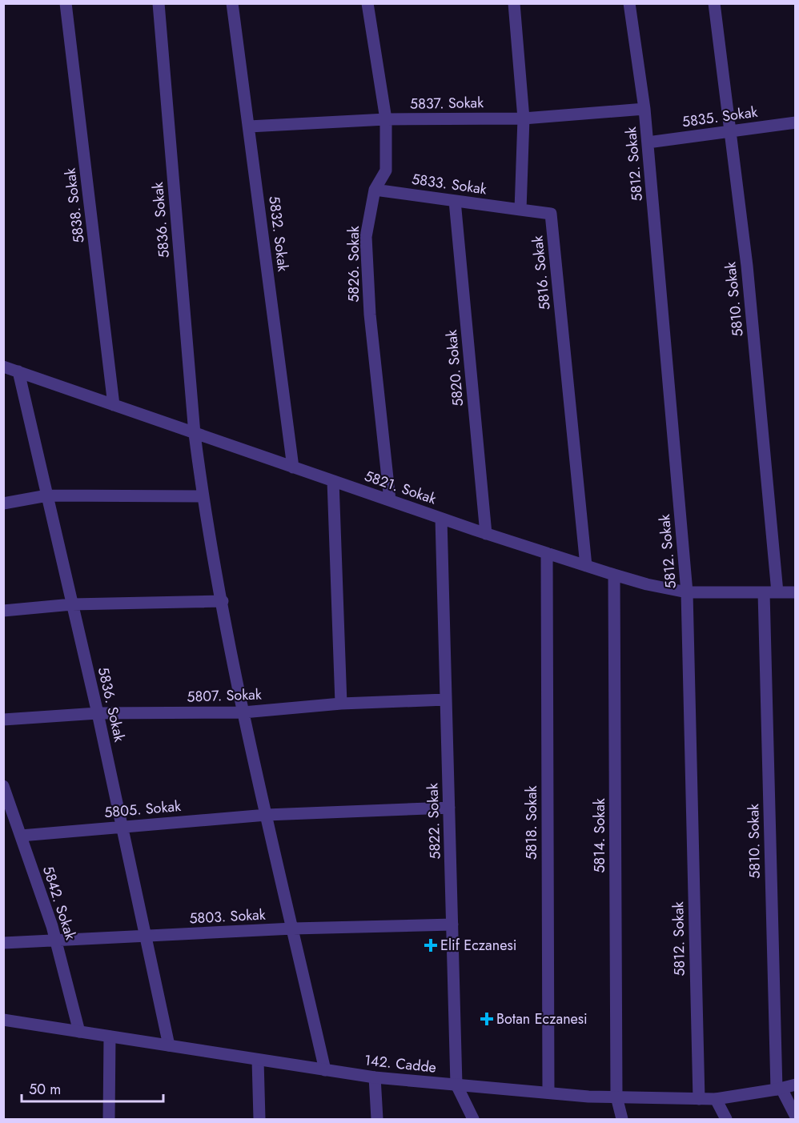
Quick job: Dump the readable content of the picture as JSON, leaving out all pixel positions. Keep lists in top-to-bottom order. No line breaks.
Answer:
{"streets":{"street":["5837. Sokak","5835. Sokak","5812. Sokak","5833. Sokak","5838. Sokak","5836. Sokak","5832. Sokak","5826. Sokak","5816. Sokak","5810. Sokak","5820. Sokak","5821. Sokak","5807. Sokak","5805. Sokak","5822. Sokak","5818. Sokak","5814. Sokak","5842. Sokak","5803. Sokak","142. Cadde"]},"crossings":[["5837. Sokak","5812. Sokak"],["5837. Sokak","5832. Sokak"],["5837. Sokak","5826. Sokak"],["5835. Sokak","5812. Sokak"],["5835. Sokak","5810. Sokak"],["5812. Sokak","5821. Sokak"],["5812. Sokak","142. Cadde"],["5833. Sokak","5826. Sokak"],["5833. Sokak","5816. Sokak"],["5833. Sokak","5820. Sokak"],["5838. Sokak","5821. Sokak"],["5836. Sokak","5821. Sokak"],["5836. Sokak","5807. Sokak"],["5836. Sokak","5805. Sokak"],["5836. Sokak","5803. Sokak"],["5836. Sokak","142. Cadde"],["5832. Sokak","5821. Sokak"],["5826. Sokak","5821. Sokak"],["5816. Sokak","5821. Sokak"],["5810. Sokak","5821. Sokak"],["5810. Sokak","142. Cadde"],["5820. Sokak","5821. Sokak"],["5821. Sokak","5822. Sokak"],["5821. Sokak","5818. Sokak"],["5821. Sokak","5814. Sokak"],["5807. Sokak","5822. Sokak"],["5805. Sokak","5822. Sokak"],["5805. Sokak","5842. Sokak"],["5822. Sokak","5803. Sokak"],["5822. Sokak","142. Cadde"],["5818. Sokak","142. Cadde"],["5814. Sokak","142. Cadde"],["5842. Sokak","5803. Sokak"],["5842. Sokak","142. Cadde"]],"places":{"health":["Elif Eczanesi","Botan Eczanesi"]},"scale_bar":"50 m"}
